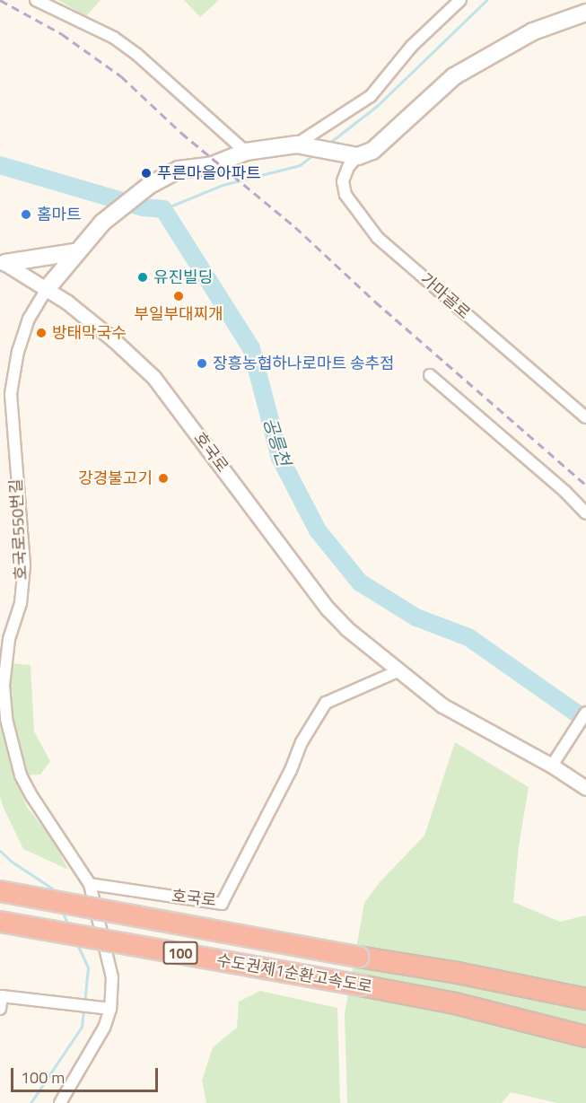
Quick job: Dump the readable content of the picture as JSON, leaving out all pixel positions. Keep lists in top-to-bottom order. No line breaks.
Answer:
{"streets":{"highway":["100","수도권제1순환고속도로"],"main road":["가마골로"],"street":["호국로","호국로550번길"]},"crossings":[["호국로","호국로550번길"]],"water":["공릉천"],"places":["푸른마을아파트","홈마트","유진빌딩","부일부대찌개","방태막국수","장흥농협하나로마트 송추점","강경불고기"],"scale_bar":"100 m"}
